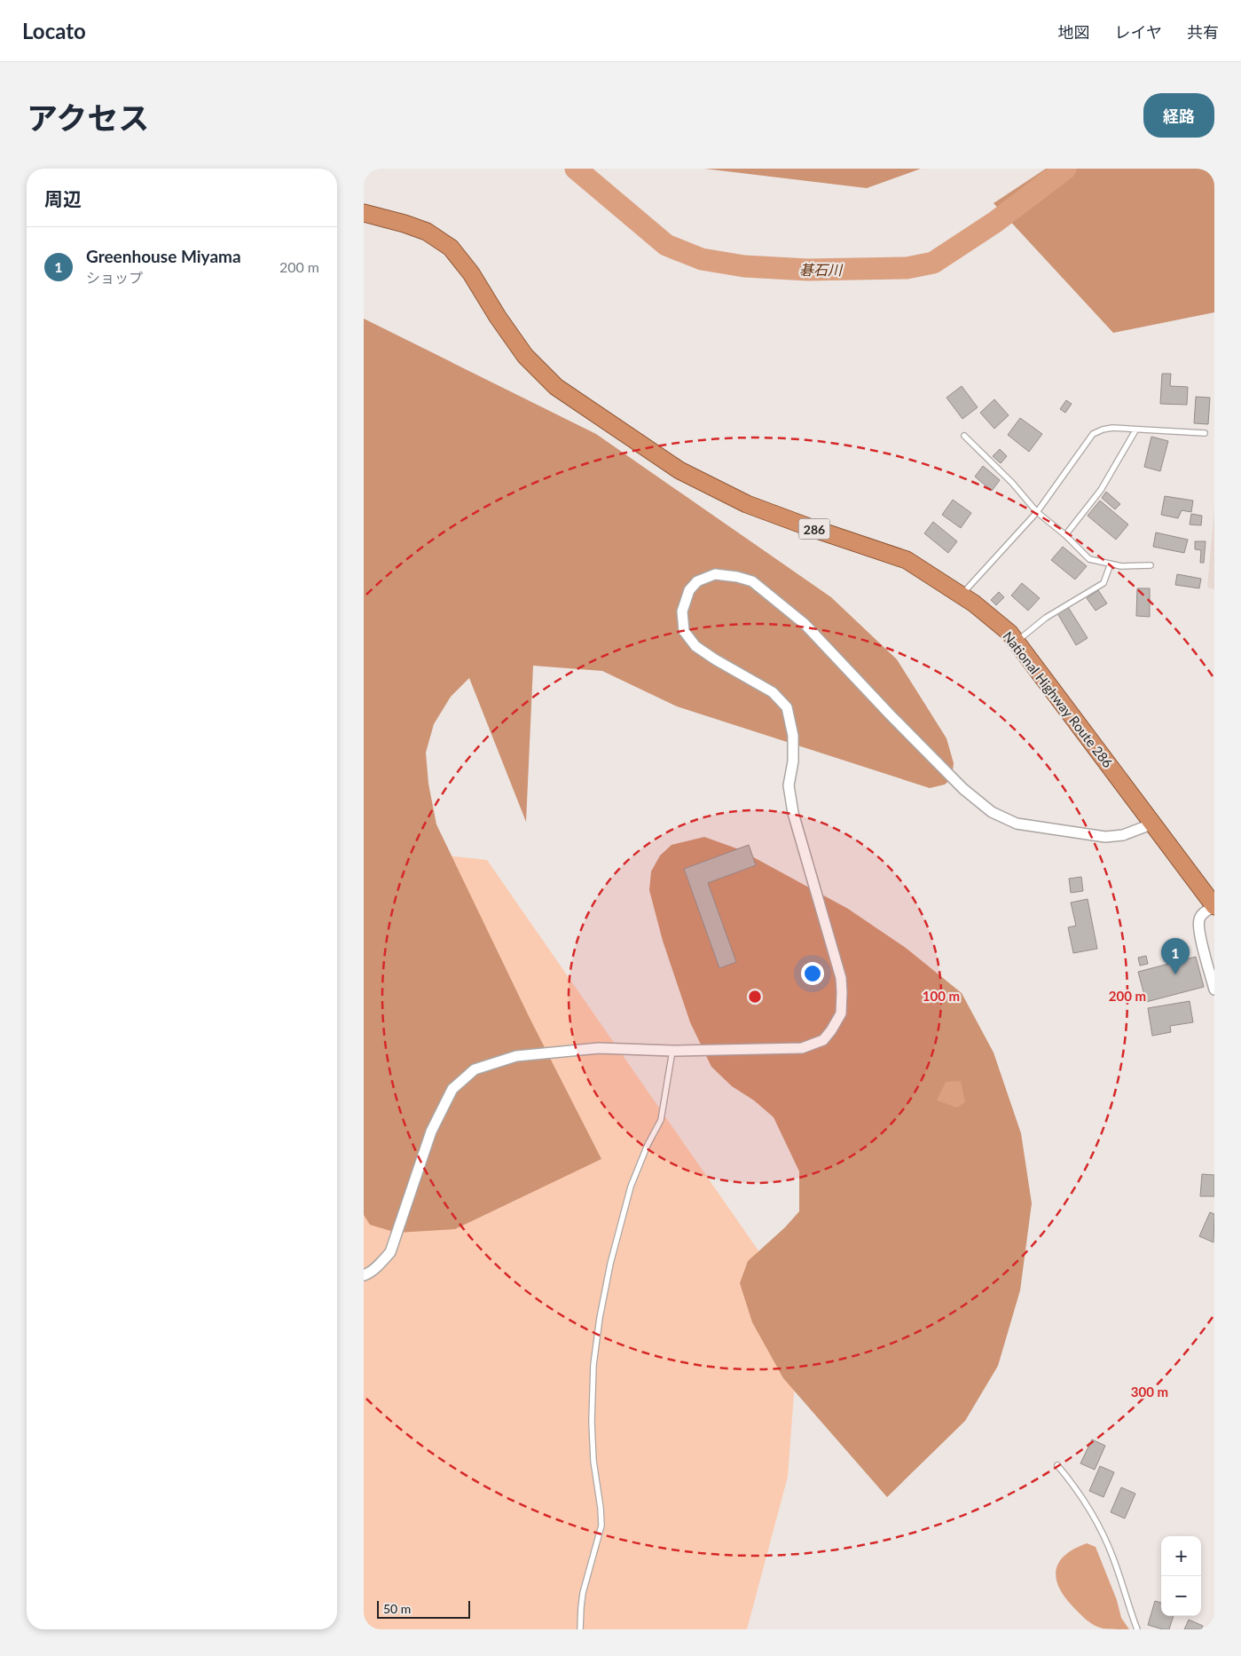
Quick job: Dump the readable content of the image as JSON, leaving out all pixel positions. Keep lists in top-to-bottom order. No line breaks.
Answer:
{"streets":{"highway":["286","National Highway Route 286"]},"water":["碁石川"],"scale_bar":"50 m","page":{"header":"Locato","nav":["地図","レイヤ","共有"],"title":"アクセス","buttons":"経路","heading":"周辺","list":[{"mark":"1","name":"Greenhouse Miyama","note":"ショップ","value":"200 m"}],"pins":"1","map_buttons":["+","−"],"scale":"50 m"},"rings":["100 m","200 m","300 m"]}
